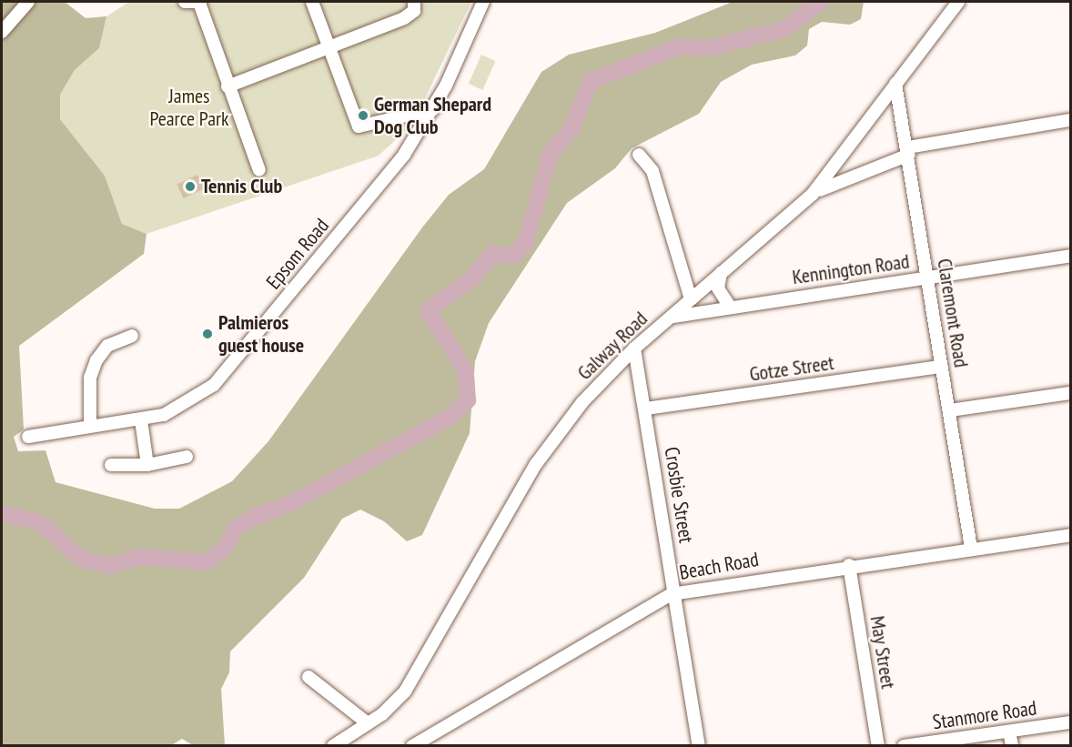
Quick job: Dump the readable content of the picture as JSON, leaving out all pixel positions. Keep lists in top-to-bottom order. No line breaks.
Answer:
{"streets":{"street":["Epsom Road","Kennington Road","Claremont Road","Galway Road","Gotze Street","Crosbie Street","Beach Road","May Street","Stanmore Road"]},"crossings":[["Kennington Road","Claremont Road"],["Kennington Road","Galway Road"],["Claremont Road","Galway Road"],["Claremont Road","Gotze Street"],["Claremont Road","Beach Road"],["Galway Road","Crosbie Street"],["Gotze Street","Crosbie Street"],["Crosbie Street","Beach Road"],["Beach Road","May Street"]],"parks":["James Pearce Park"],"places":["German Shepard Dog Club","Tennis Club","Palmieros guest house"]}
